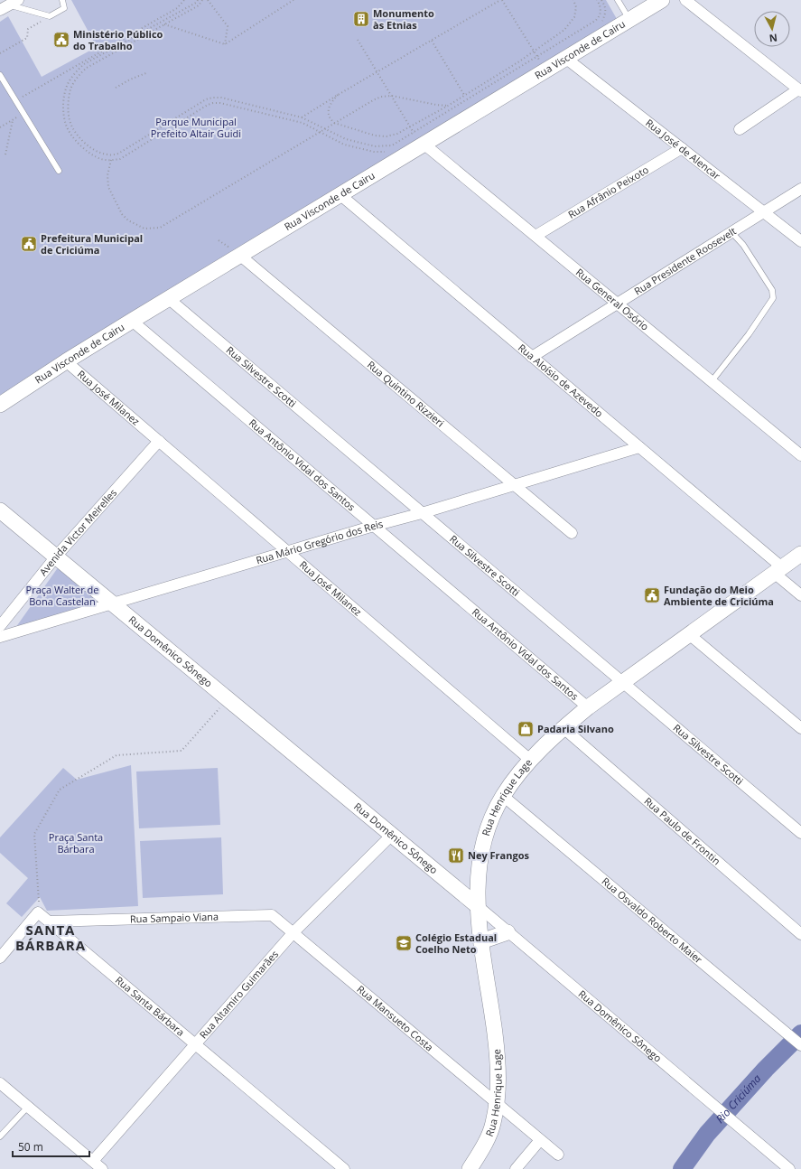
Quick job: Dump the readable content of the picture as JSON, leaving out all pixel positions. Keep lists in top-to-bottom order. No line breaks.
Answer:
{"streets":{"street":["Rua Visconde de Cairu","Rua José de Alencar","Rua Afrânio Peixoto","Rua Presidente Roosevelt","Rua General Osório","Rua Silvestre Scotti","Rua Aloísio de Azevedo","Rua Quintino Rizzieri","Rua José Milanez","Rua Antônio Vidal dos Santos","Avenida Victor Meirelles","Rua Mário Gregório dos Reis","Rua Domênico Sônego","Rua Henrique Lage","Rua Paulo de Frontin","Rua Sampaio Viana","Rua Osvaldo Roberto Maier","Rua Altamiro Guimarães","Rua Santa Bárbara","Rua Mansueto Costa"]},"crossings":[["Rua Visconde de Cairu","Rua José de Alencar"],["Rua Visconde de Cairu","Rua General Osório"],["Rua Visconde de Cairu","Rua Silvestre Scotti"],["Rua Visconde de Cairu","Rua Aloísio de Azevedo"],["Rua Visconde de Cairu","Rua Quintino Rizzieri"],["Rua Visconde de Cairu","Rua José Milanez"],["Rua Visconde de Cairu","Rua Antônio Vidal dos Santos"],["Rua José de Alencar","Rua Afrânio Peixoto"],["Rua José de Alencar","Rua Presidente Roosevelt"],["Rua Afrânio Peixoto","Rua General Osório"],["Rua Presidente Roosevelt","Rua General Osório"],["Rua Presidente Roosevelt","Rua Aloísio de Azevedo"],["Rua Silvestre Scotti","Rua Mário Gregório dos Reis"],["Rua Silvestre Scotti","Rua Henrique Lage"],["Rua Aloísio de Azevedo","Rua Mário Gregório dos Reis"],["Rua Aloísio de Azevedo","Rua Henrique Lage"],["Rua Quintino Rizzieri","Rua Mário Gregório dos Reis"],["Rua José Milanez","Avenida Victor Meirelles"],["Rua José Milanez","Rua Mário Gregório dos Reis"],["Rua José Milanez","Rua Henrique Lage"],["Rua Antônio Vidal dos Santos","Rua Mário Gregório dos Reis"],["Rua Antônio Vidal dos Santos","Rua Henrique Lage"],["Avenida Victor Meirelles","Rua Domênico Sônego"],["Rua Mário Gregório dos Reis","Rua Domênico Sônego"],["Rua Domênico Sônego","Rua Henrique Lage"],["Rua Domênico Sônego","Rua Altamiro Guimarães"],["Rua Henrique Lage","Rua Paulo de Frontin"],["Rua Henrique Lage","Rua Osvaldo Roberto Maier"],["Rua Henrique Lage","Rua Mansueto Costa"],["Rua Sampaio Viana","Rua Altamiro Guimarães"],["Rua Sampaio Viana","Rua Santa Bárbara"],["Rua Sampaio Viana","Rua Mansueto Costa"],["Rua Altamiro Guimarães","Rua Santa Bárbara"],["Rua Altamiro Guimarães","Rua Mansueto Costa"]],"districts":["SANTA BÁRBARA"],"water":["Rio Criciúma"],"parks":["Parque Municipal Prefeito Altair Guidi","Praça Walter de Bona Castelan","Praça Santa Bárbara"],"places":{"building":["Monumento às Etnias"],"public building":["Ministério Público do Trabalho","Prefeitura Municipal de Criciúma","Fundação do Meio Ambiente de Criciúma"],"shop":["Padaria Silvano"],"restaurant":["Ney Frangos"],"school or university":["Colégio Estadual Coelho Neto"]},"scale_bar":"50 m","north":"bottom"}
